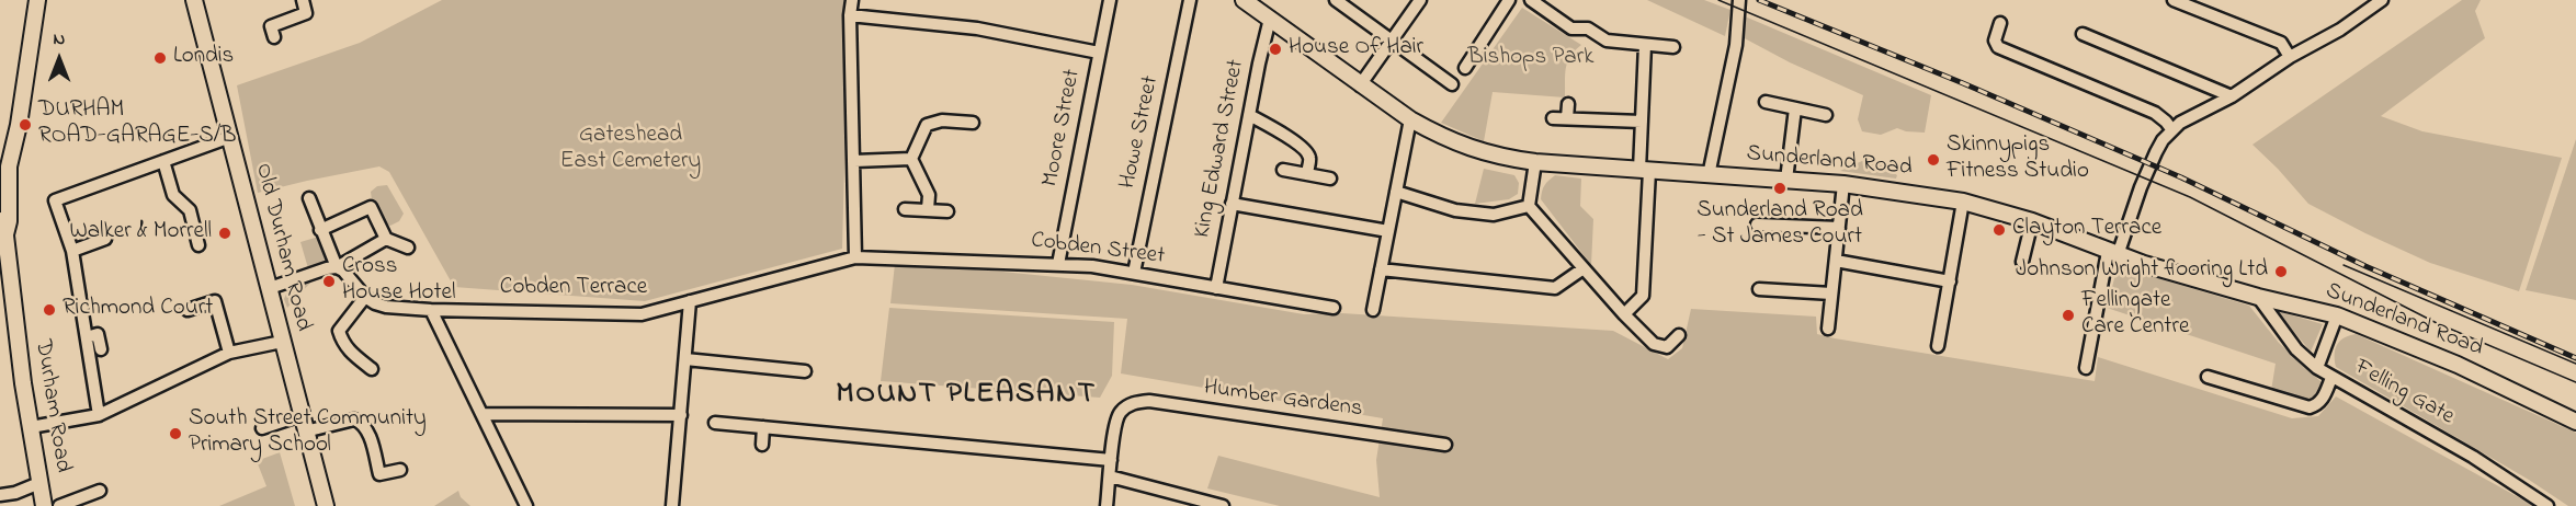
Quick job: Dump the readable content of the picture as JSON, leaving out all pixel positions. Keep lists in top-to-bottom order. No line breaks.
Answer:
{"streets":{"main road":["Sunderland Road","Old Durham Road","Durham Road"],"street":["Moore Street","Howe Street","King Edward Street","Cobden Street","Cobden Terrace","Felling Gate","Humber Gardens"]},"crossings":[["Moore Street","Cobden Street"],["Howe Street","Cobden Street"],["King Edward Street","Sunderland Road"],["King Edward Street","Cobden Street"],["Sunderland Road","Felling Gate"],["Cobden Street","Cobden Terrace"]],"districts":["MOUNT PLEASANT"],"parks":["Bishops Park","Gateshead East Cemetery"],"places":["House Of Hair","Londis","DURHAM ROAD-GARAGE-S/B","Skinnypigs Fitness Studio","Sunderland Road - St James Court","Clayton Terrace","Walker & Morrell","Johnson Wright flooring Ltd","Cross House Hotel","Richmond Court","Fellingate Care Centre","South Street Community Primary School"],"north":"top"}
